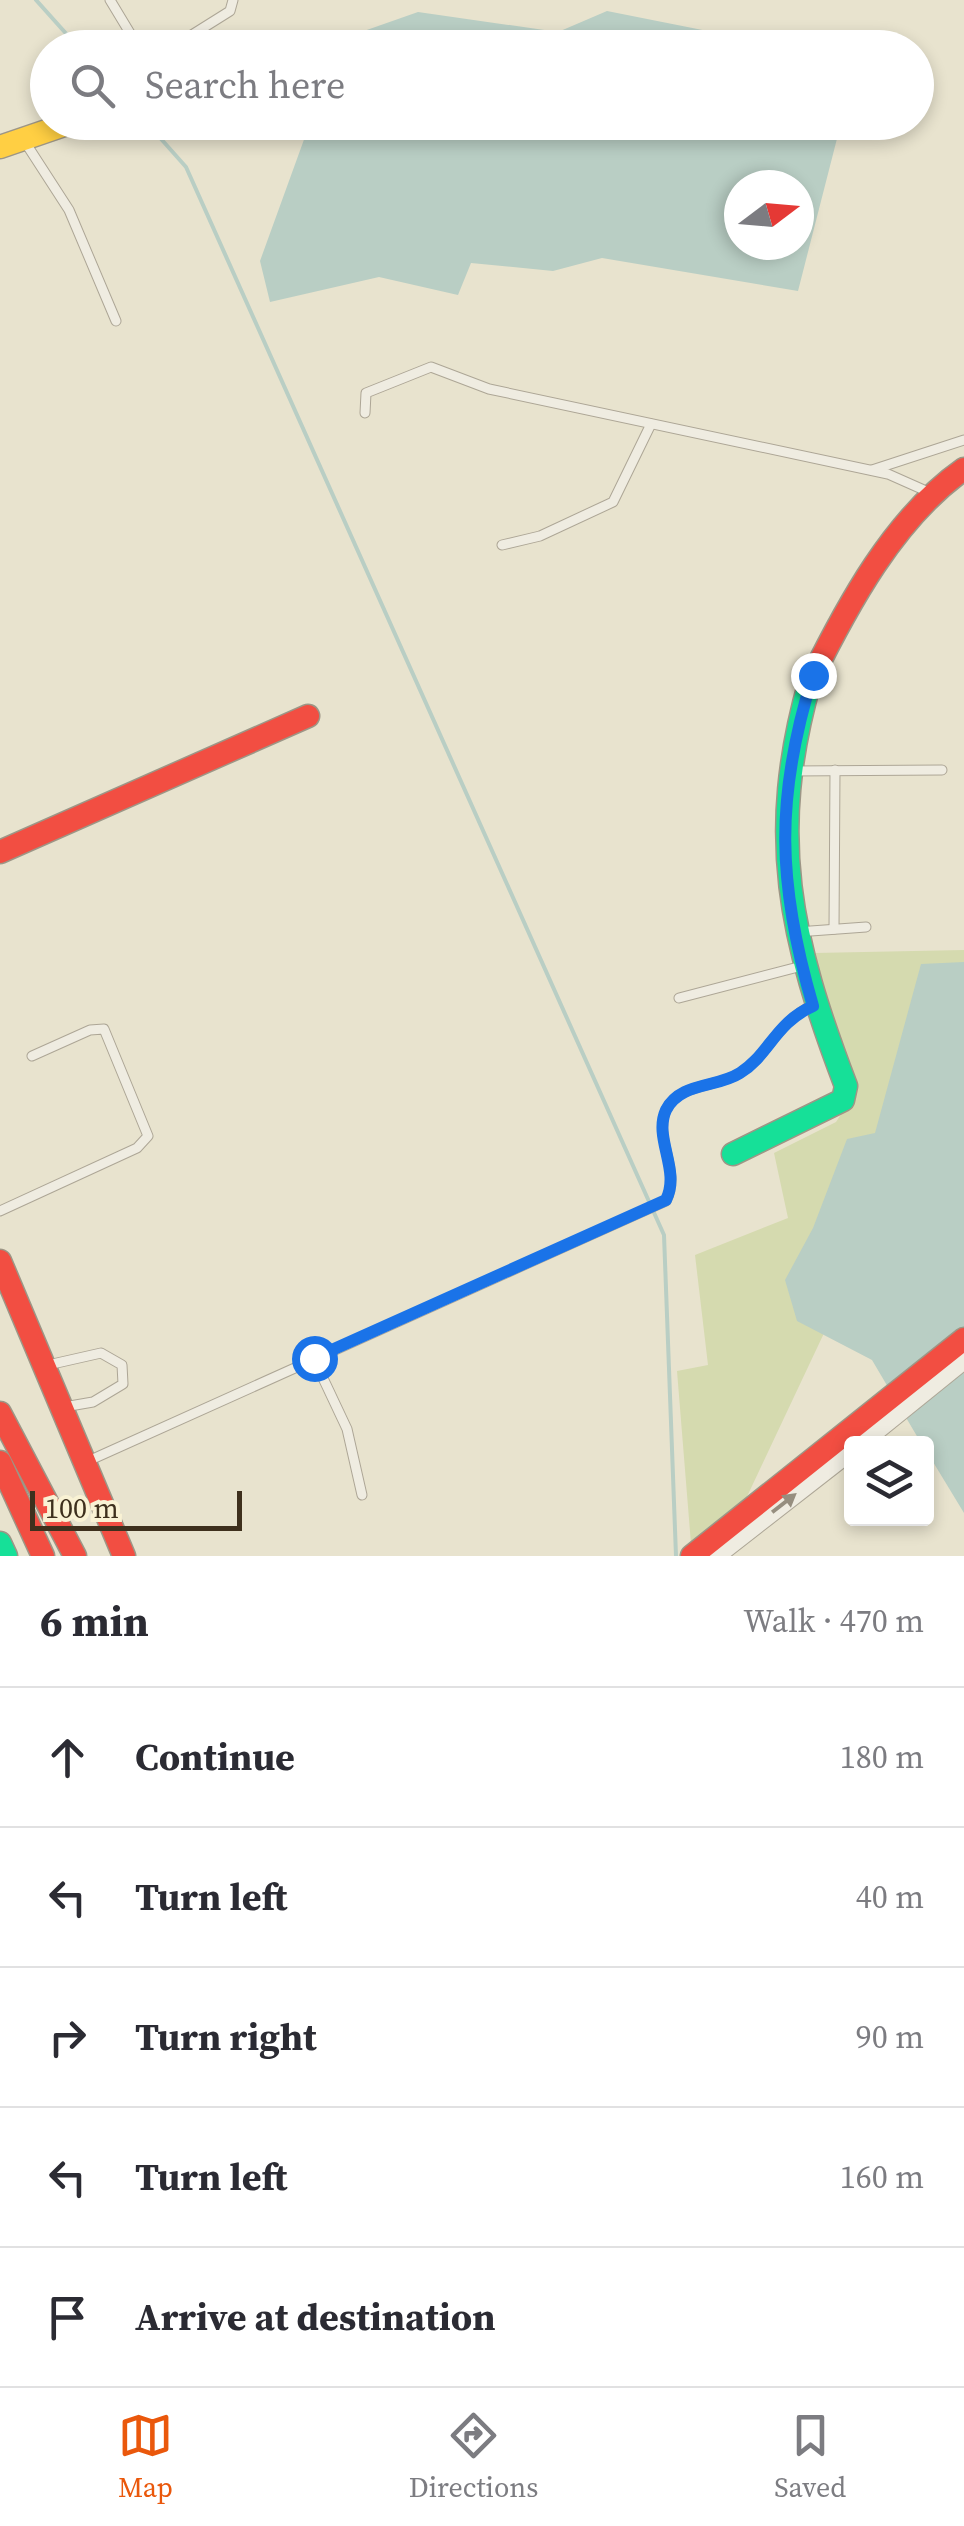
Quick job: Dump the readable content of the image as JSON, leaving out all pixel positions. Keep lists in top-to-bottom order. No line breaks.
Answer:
{"scale_bar":"100 m","north":"right","page":{"search":"Search here","scale":"100 m","heading":["6 min","Walk · 470 m"],"list":[["Continue","180 m"],["Turn left","40 m"],["Turn right","90 m"],["Turn left","160 m"],"Arrive at destination"],"nav":["Map","Directions","Saved"]}}
